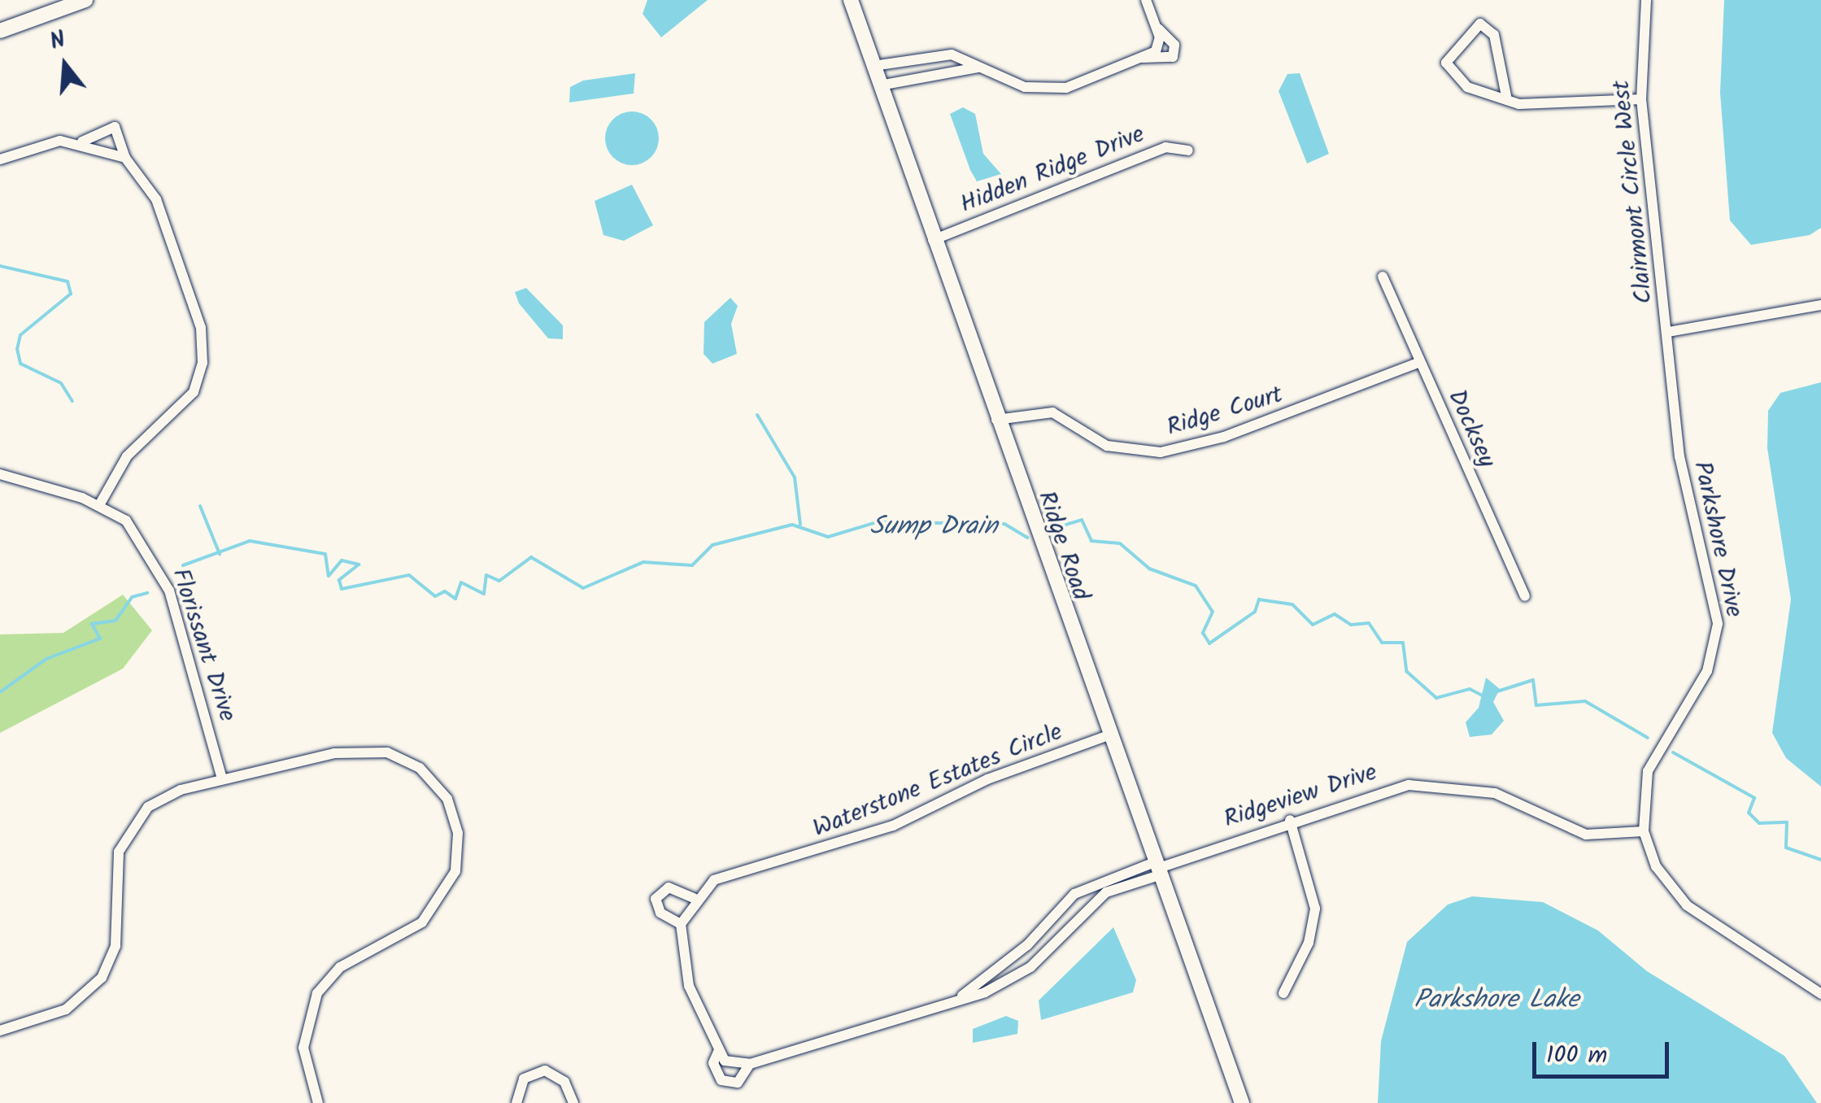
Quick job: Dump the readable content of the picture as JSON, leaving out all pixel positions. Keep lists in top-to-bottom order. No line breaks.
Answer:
{"streets":{"street":["Hidden Ridge Drive","Clairmont Circle West","Ridge Court","Docksey","Parkshore Drive","Ridge Road","Florissant Drive","Waterstone Estates Circle","Ridgeview Drive"]},"crossings":[["Hidden Ridge Drive","Ridge Road"],["Clairmont Circle West","Parkshore Drive"],["Ridge Court","Docksey"],["Ridge Court","Ridge Road"],["Parkshore Drive","Ridgeview Drive"],["Ridge Road","Waterstone Estates Circle"],["Ridge Road","Ridgeview Drive"],["Waterstone Estates Circle","Ridgeview Drive"]],"water":["Sump Drain","Parkshore Lake"],"scale_bar":"100 m","north":"top"}
